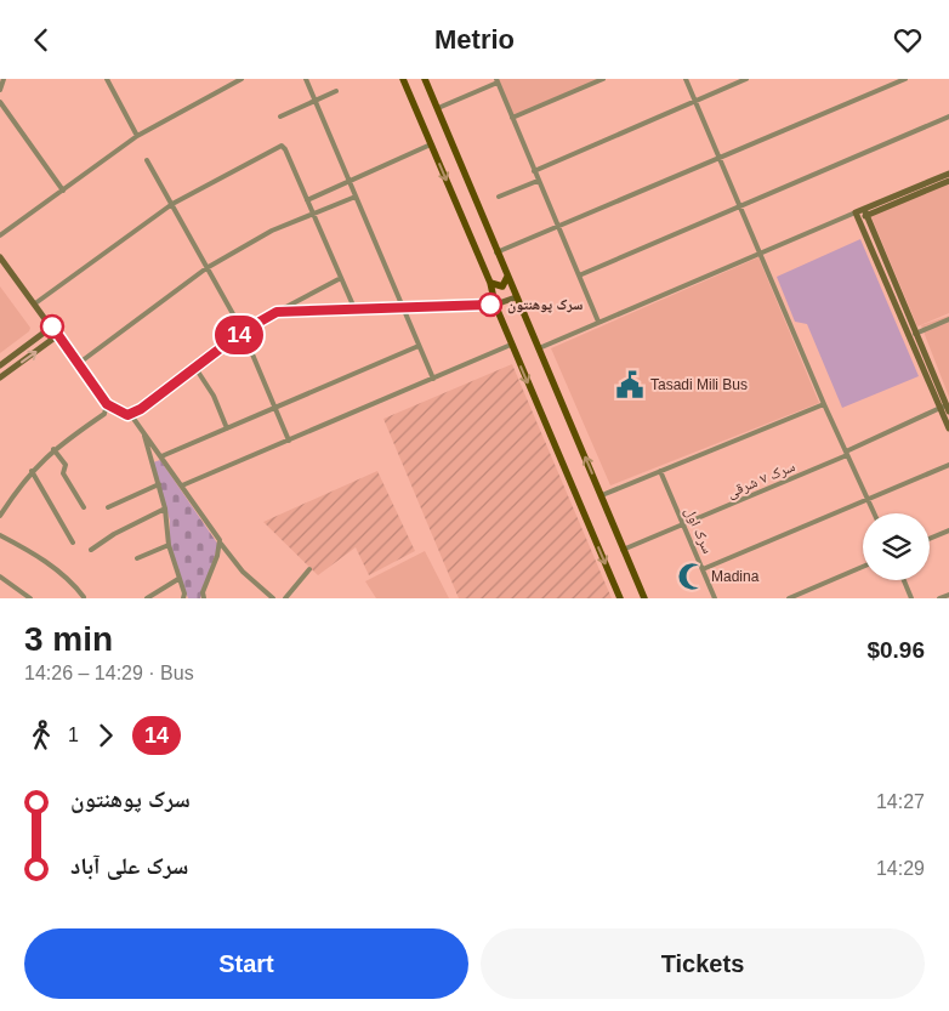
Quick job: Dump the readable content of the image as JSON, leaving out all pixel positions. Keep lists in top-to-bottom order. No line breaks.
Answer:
{"streets":{"street":["سرک ۷ شرقی","سرک‌ اول"]},"crossings":[["سرک ۷ شرقی","سرک‌ اول"]],"places":{"other":["سرک پوهنتون"],"public building":["Tasadi Mili Bus"],"mosque":["Madina"]},"lines":["bus line 14"],"page":{"header":"Metrio","on_map":"14","heading":["3 min","14:26 – 14:29 · Bus","$0.96"],"legs":["1","14"],"list":[{"name":"سرک پوهنتون","value":"14:27"},{"name":"سرک علی آباد","value":"14:29"}],"buttons":["Start","Tickets"]}}
